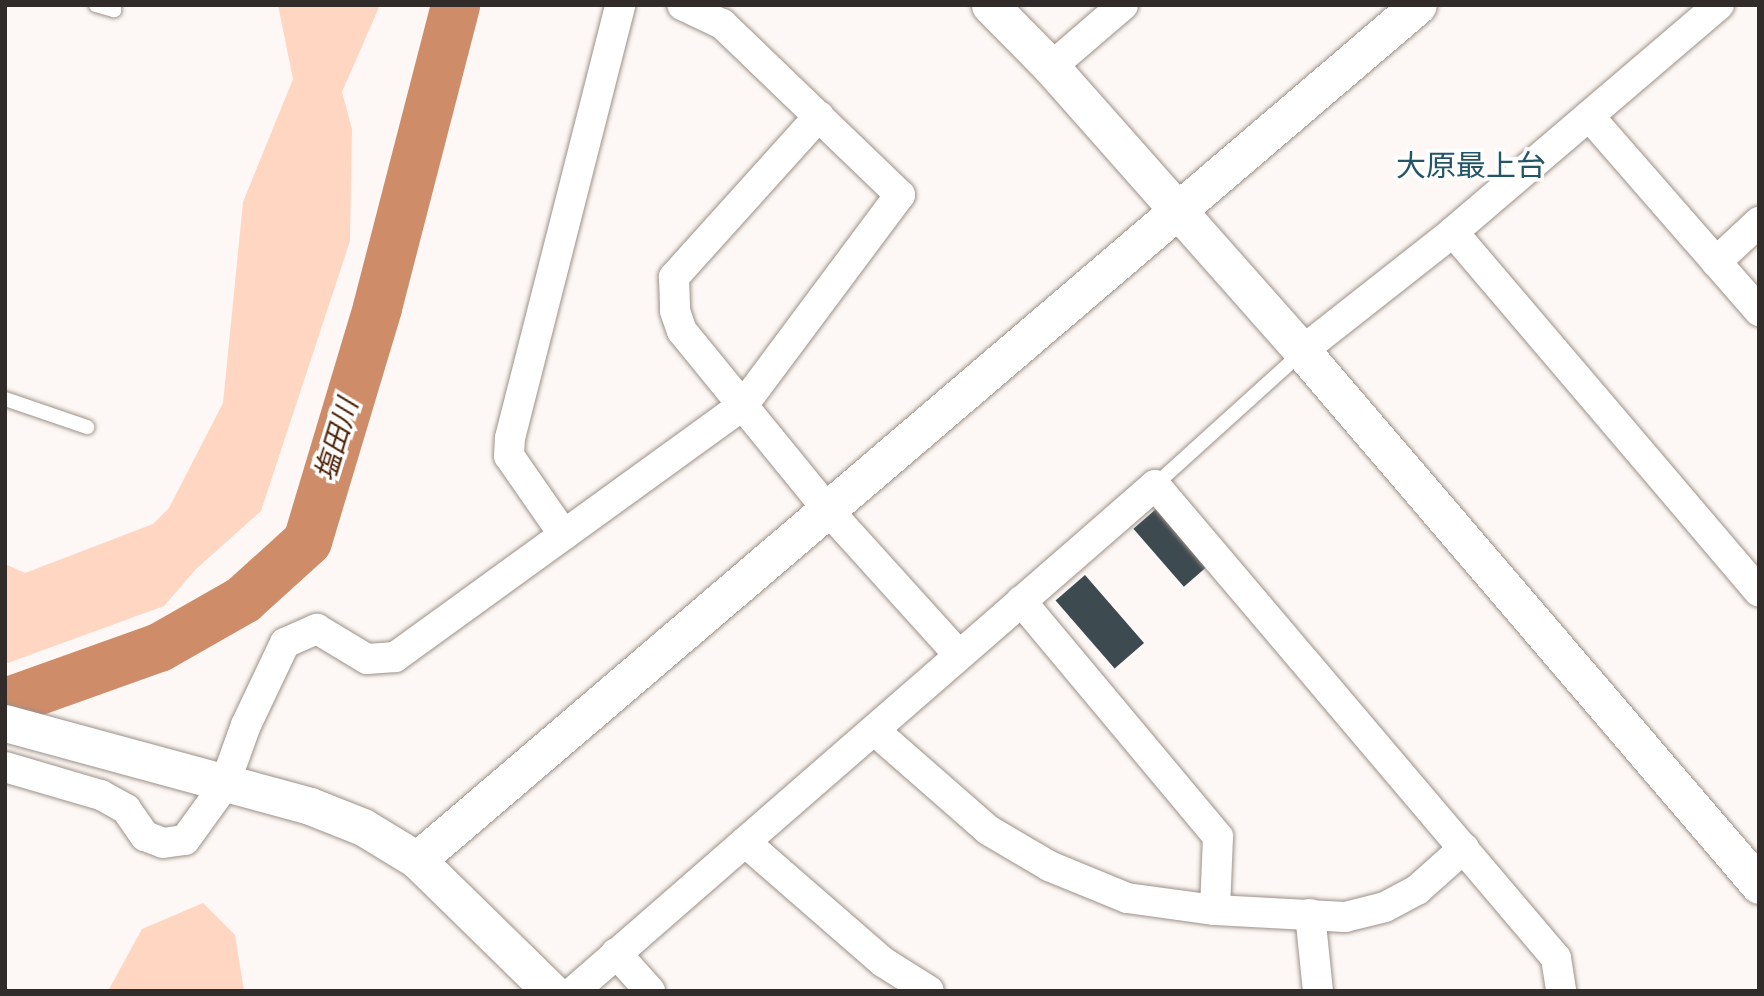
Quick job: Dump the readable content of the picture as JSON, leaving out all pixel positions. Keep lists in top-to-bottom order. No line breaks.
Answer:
{"districts":["大原最上台"],"water":["塩田川"]}
